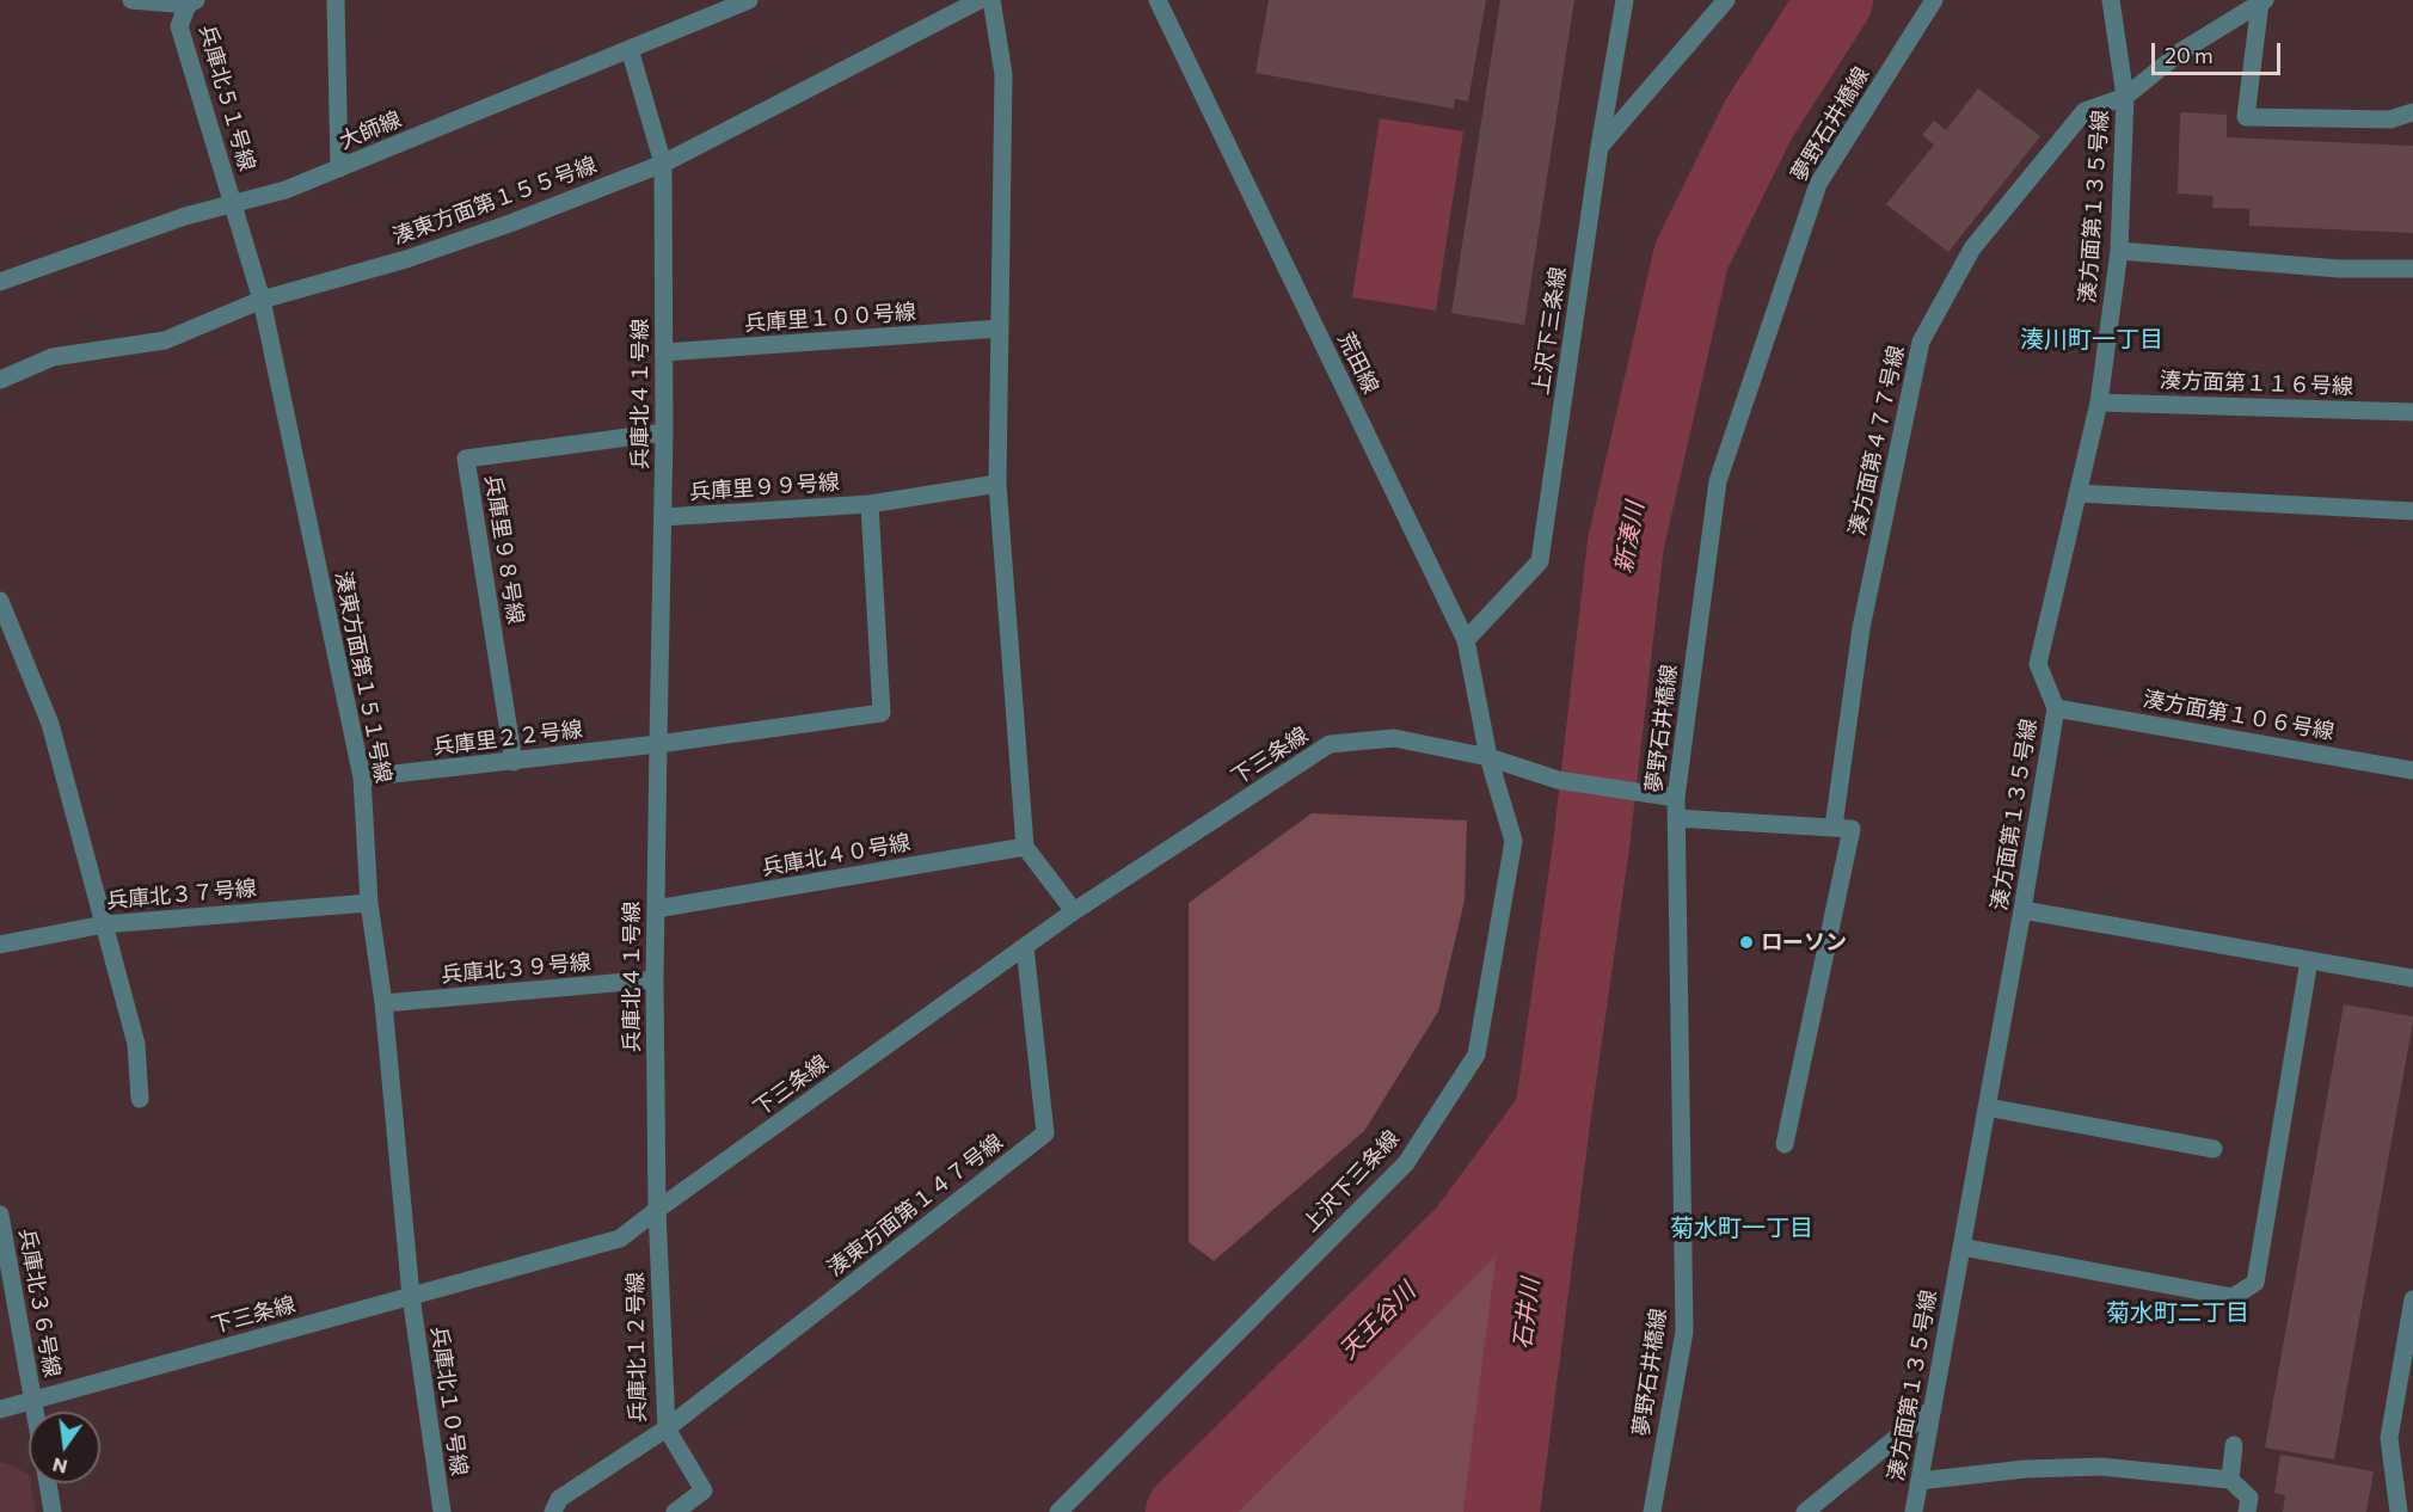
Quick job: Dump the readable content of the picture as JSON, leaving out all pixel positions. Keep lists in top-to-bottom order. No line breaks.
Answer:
{"streets":{"street":["兵庫北５１号線","夢野石井橋線","大師線","湊東方面第１５５号線","湊方面第１３５号線","兵庫里１００号線","上沢下三条線","荒田線","湊方面第１１６号線","兵庫北４１号線","湊方面第４７７号線","兵庫里９９号線","兵庫里９８号線","湊東方面第１５１号線","湊方面第１０６号線","兵庫里２２号線","下三条線","兵庫北４０号線","兵庫北３７号線","兵庫北３９号線","湊東方面第１４７号線","兵庫北３６号線","兵庫北１２号線","兵庫北１０号線"]},"crossings":[["兵庫北５１号線","大師線"],["兵庫北５１号線","湊東方面第１５１号線"],["夢野石井橋線","下三条線"],["大師線","兵庫北４１号線"],["大師線","湊東方面第１５１号線"],["湊東方面第１５５号線","兵庫北４１号線"],["湊東方面第１５５号線","湊東方面第１５１号線"],["湊方面第１３５号線","湊方面第１１６号線"],["湊方面第１３５号線","湊方面第４７７号線"],["湊方面第１３５号線","湊方面第１０６号線"],["兵庫里１００号線","兵庫北４１号線"],["上沢下三条線","荒田線"],["上沢下三条線","下三条線"],["荒田線","下三条線"],["兵庫北４１号線","兵庫里９９号線"],["兵庫北４１号線","兵庫里９８号線"],["兵庫北４１号線","兵庫里２２号線"],["兵庫北４１号線","下三条線"],["兵庫北４１号線","兵庫北４０号線"],["兵庫北４１号線","兵庫北３９号線"],["兵庫北４１号線","兵庫北１２号線"],["兵庫里９８号線","兵庫里２２号線"],["湊東方面第１５１号線","兵庫里２２号線"],["湊東方面第１５１号線","下三条線"],["湊東方面第１５１号線","兵庫北３７号線"],["湊東方面第１５１号線","兵庫北３９号線"],["湊東方面第１５１号線","兵庫北１０号線"],["下三条線","湊東方面第１４７号線"],["下三条線","兵庫北３６号線"],["下三条線","兵庫北１２号線"],["下三条線","兵庫北１０号線"],["湊東方面第１４７号線","兵庫北１２号線"]],"districts":["湊川町一丁目","菊水町一丁目","菊水町二丁目"],"water":["新湊川","石井川","天王谷川"],"places":["ローソン"],"scale_bar":"20 m","north":"bottom"}
